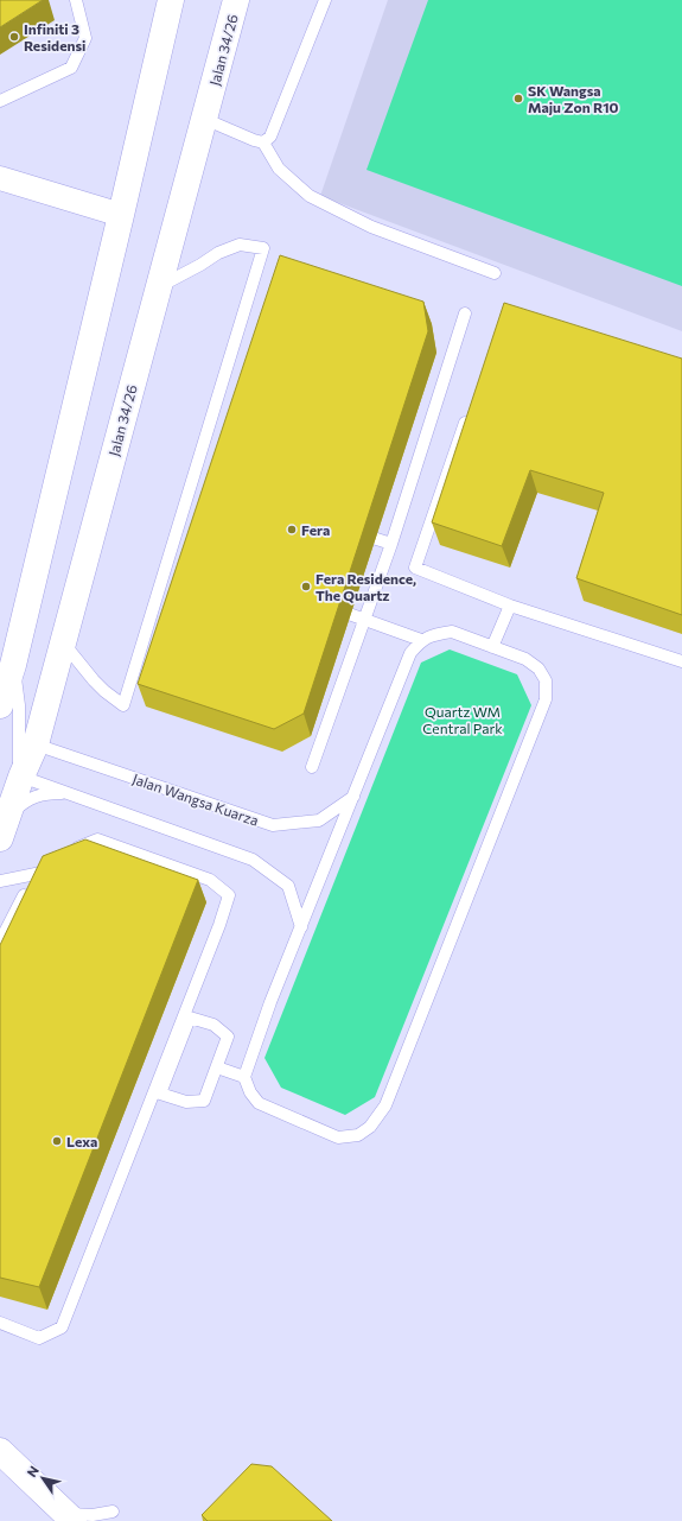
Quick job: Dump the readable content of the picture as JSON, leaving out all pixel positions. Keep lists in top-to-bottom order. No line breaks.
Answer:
{"streets":{"main road":["Jalan 34/26"],"lane":["Jalan Wangsa Kuarza"]},"crossings":[["Jalan 34/26","Jalan Wangsa Kuarza"]],"parks":["Quartz WM Central Park"],"places":["Infiniti 3 Residensi","SK Wangsa Maju Zon R10","Fera","Fera Residence, The Quartz","Lexa"],"north":"top left"}
